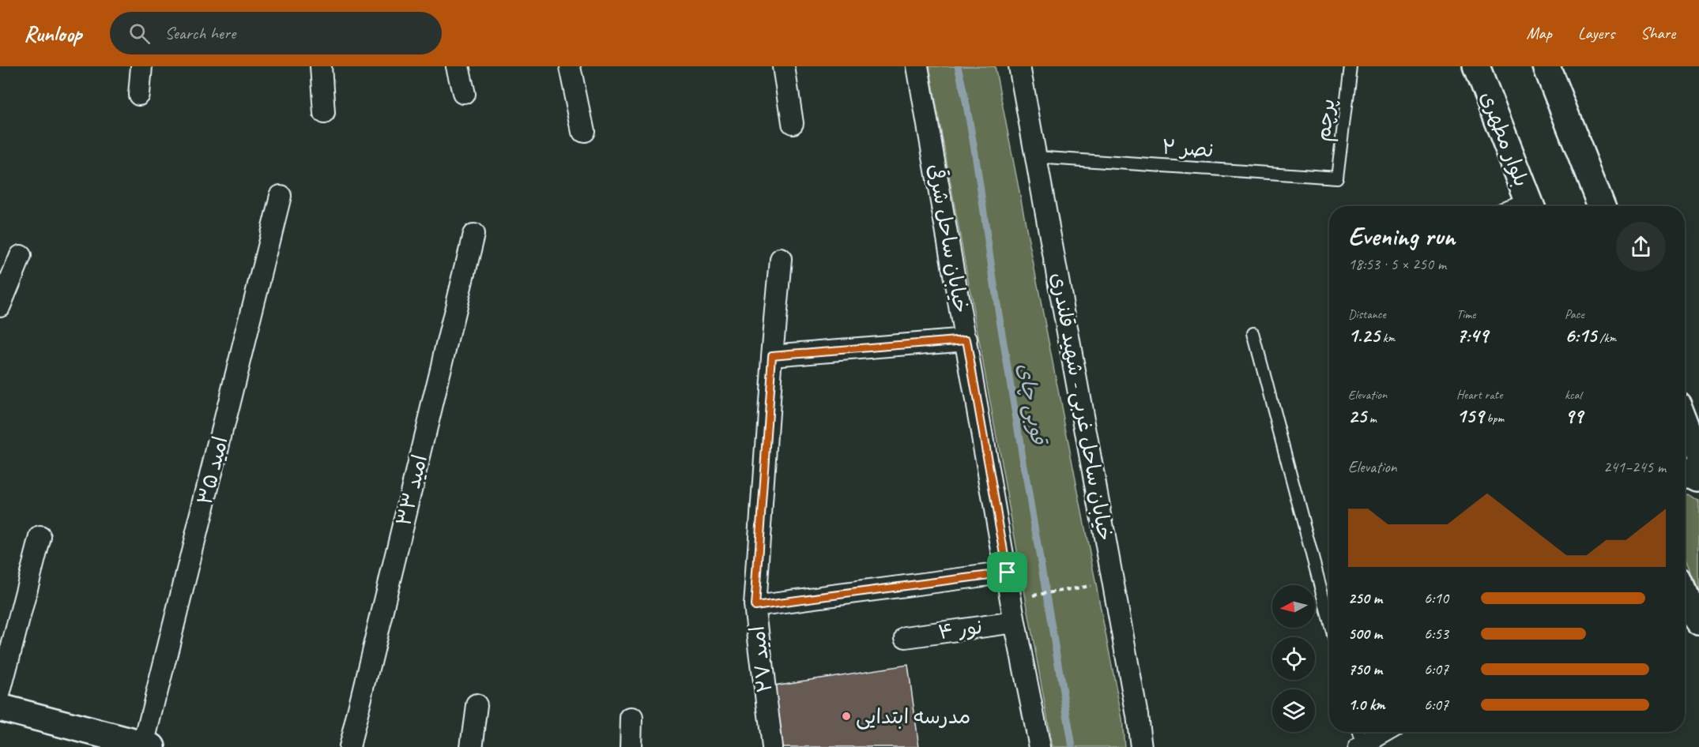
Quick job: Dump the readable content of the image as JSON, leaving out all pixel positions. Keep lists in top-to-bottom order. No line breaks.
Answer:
{"streets":{"main road":["بلوار مطهری"],"street":["خیابان ساحل شرقی","خیابان ساحل غربی - شهید قلندری","امید ۳۵","امید ۳۳","نور ۴","امید ۲۷"],"lane":["پرچم","نصر ۲"]},"crossings":[["پرچم","نصر ۲"],["نصر ۲","خیابان ساحل غربی - شهید قلندری"],["خیابان ساحل شرقی","نور ۴"]],"water":["قوبی چای"],"places":["مدرسه ابتدایی"],"north":"left","page":{"header":"Runloop","search":"Search here","nav":["Map","Layers","Share"],"heading":["Evening run","18:53 · 5 × 250 m"],"stats":[["Distance","1.25 km"],["Time","7:49"],["Pace","6:15 /km"],["Elevation","25 m"],["Heart rate","159 bpm"],["kcal","99"]],"chart":["Elevation","241–245 m"],"list":[{"name":"250 m","note":"6:10"},{"name":"500 m","note":"6:53"},{"name":"750 m","note":"6:07"},{"name":"1.0 km","note":"6:07"}]}}
